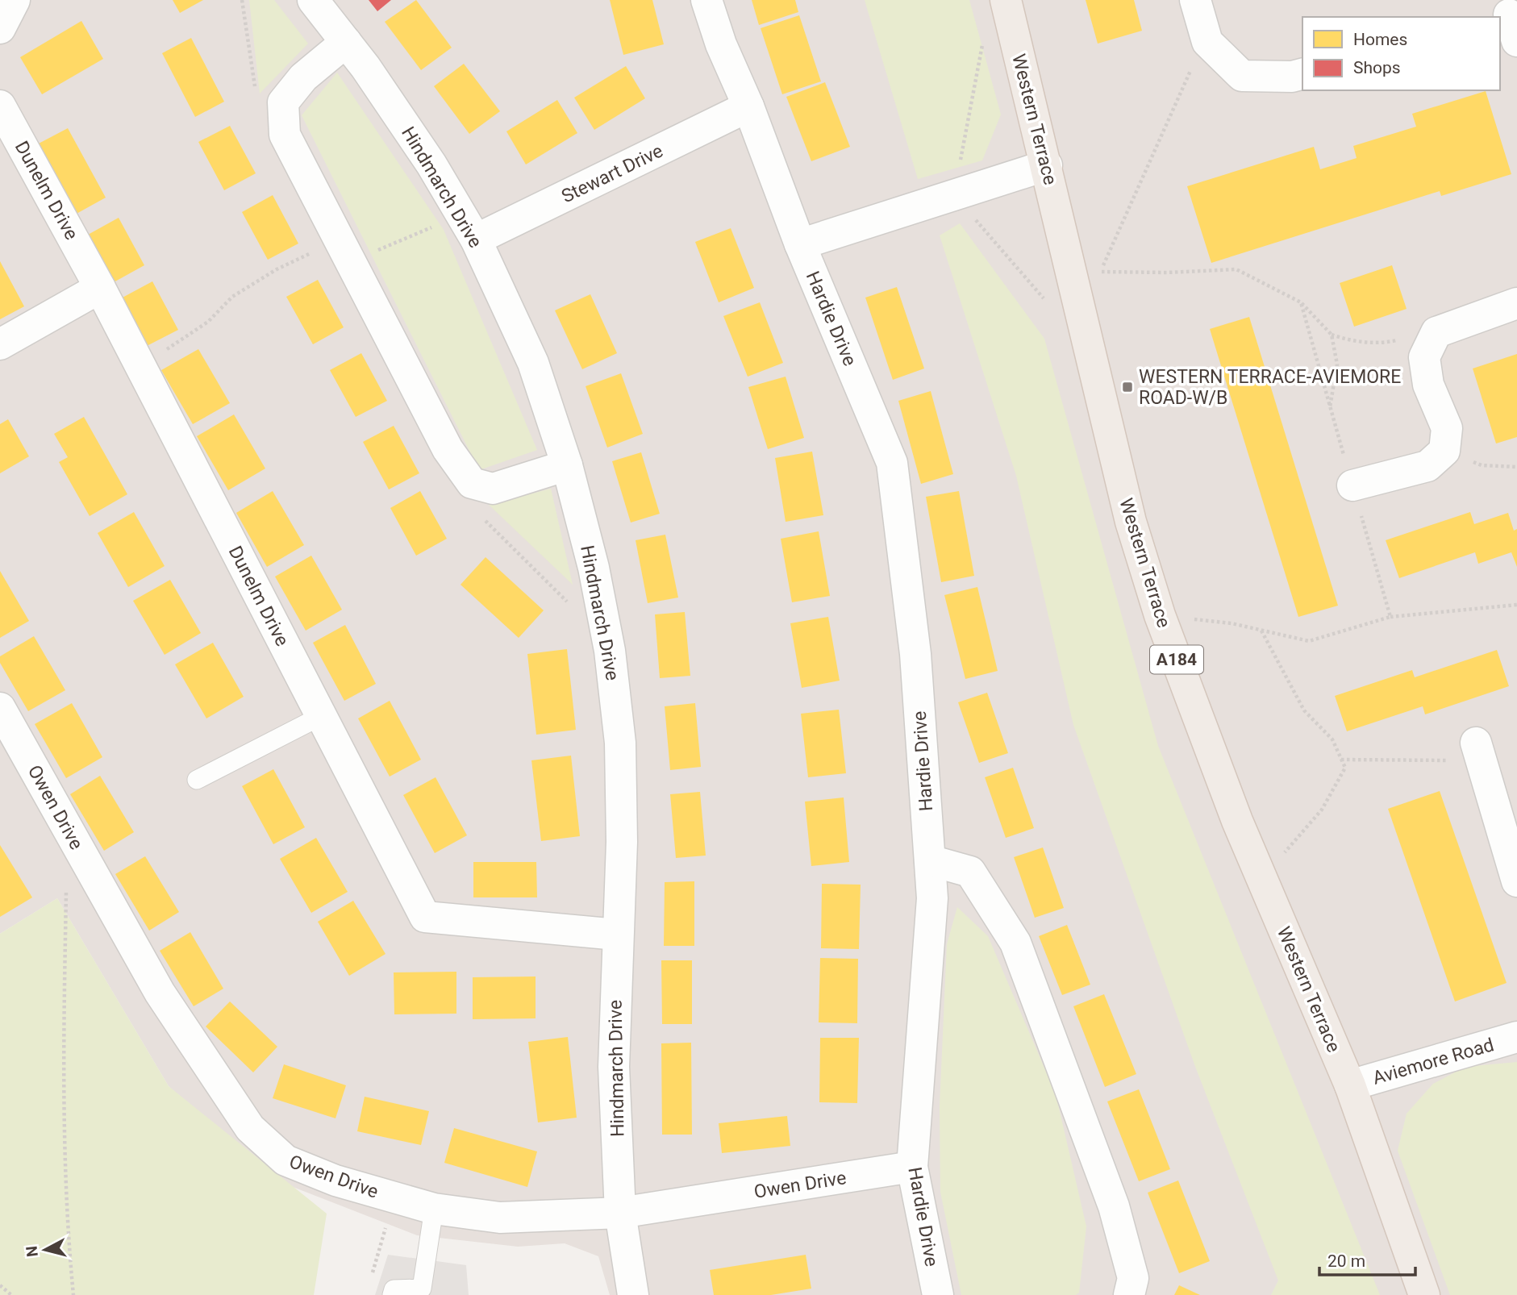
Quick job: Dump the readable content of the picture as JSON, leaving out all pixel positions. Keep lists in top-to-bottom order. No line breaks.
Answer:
{"streets":{"main road":["Western Terrace","A184"],"street":["Stewart Drive","Hindmarch Drive","Dunelm Drive","Hardie Drive","Owen Drive","Aviemore Road"]},"crossings":[["Western Terrace","Aviemore Road"],["Stewart Drive","Hindmarch Drive"],["Stewart Drive","Hardie Drive"],["Hindmarch Drive","Dunelm Drive"],["Hindmarch Drive","Owen Drive"],["Hardie Drive","Owen Drive"]],"places":{"transit":["WESTERN TERRACE-AVIEMORE ROAD-W/B"]},"legend":["Homes","Shops"],"scale_bar":"20 m","north":"left"}
